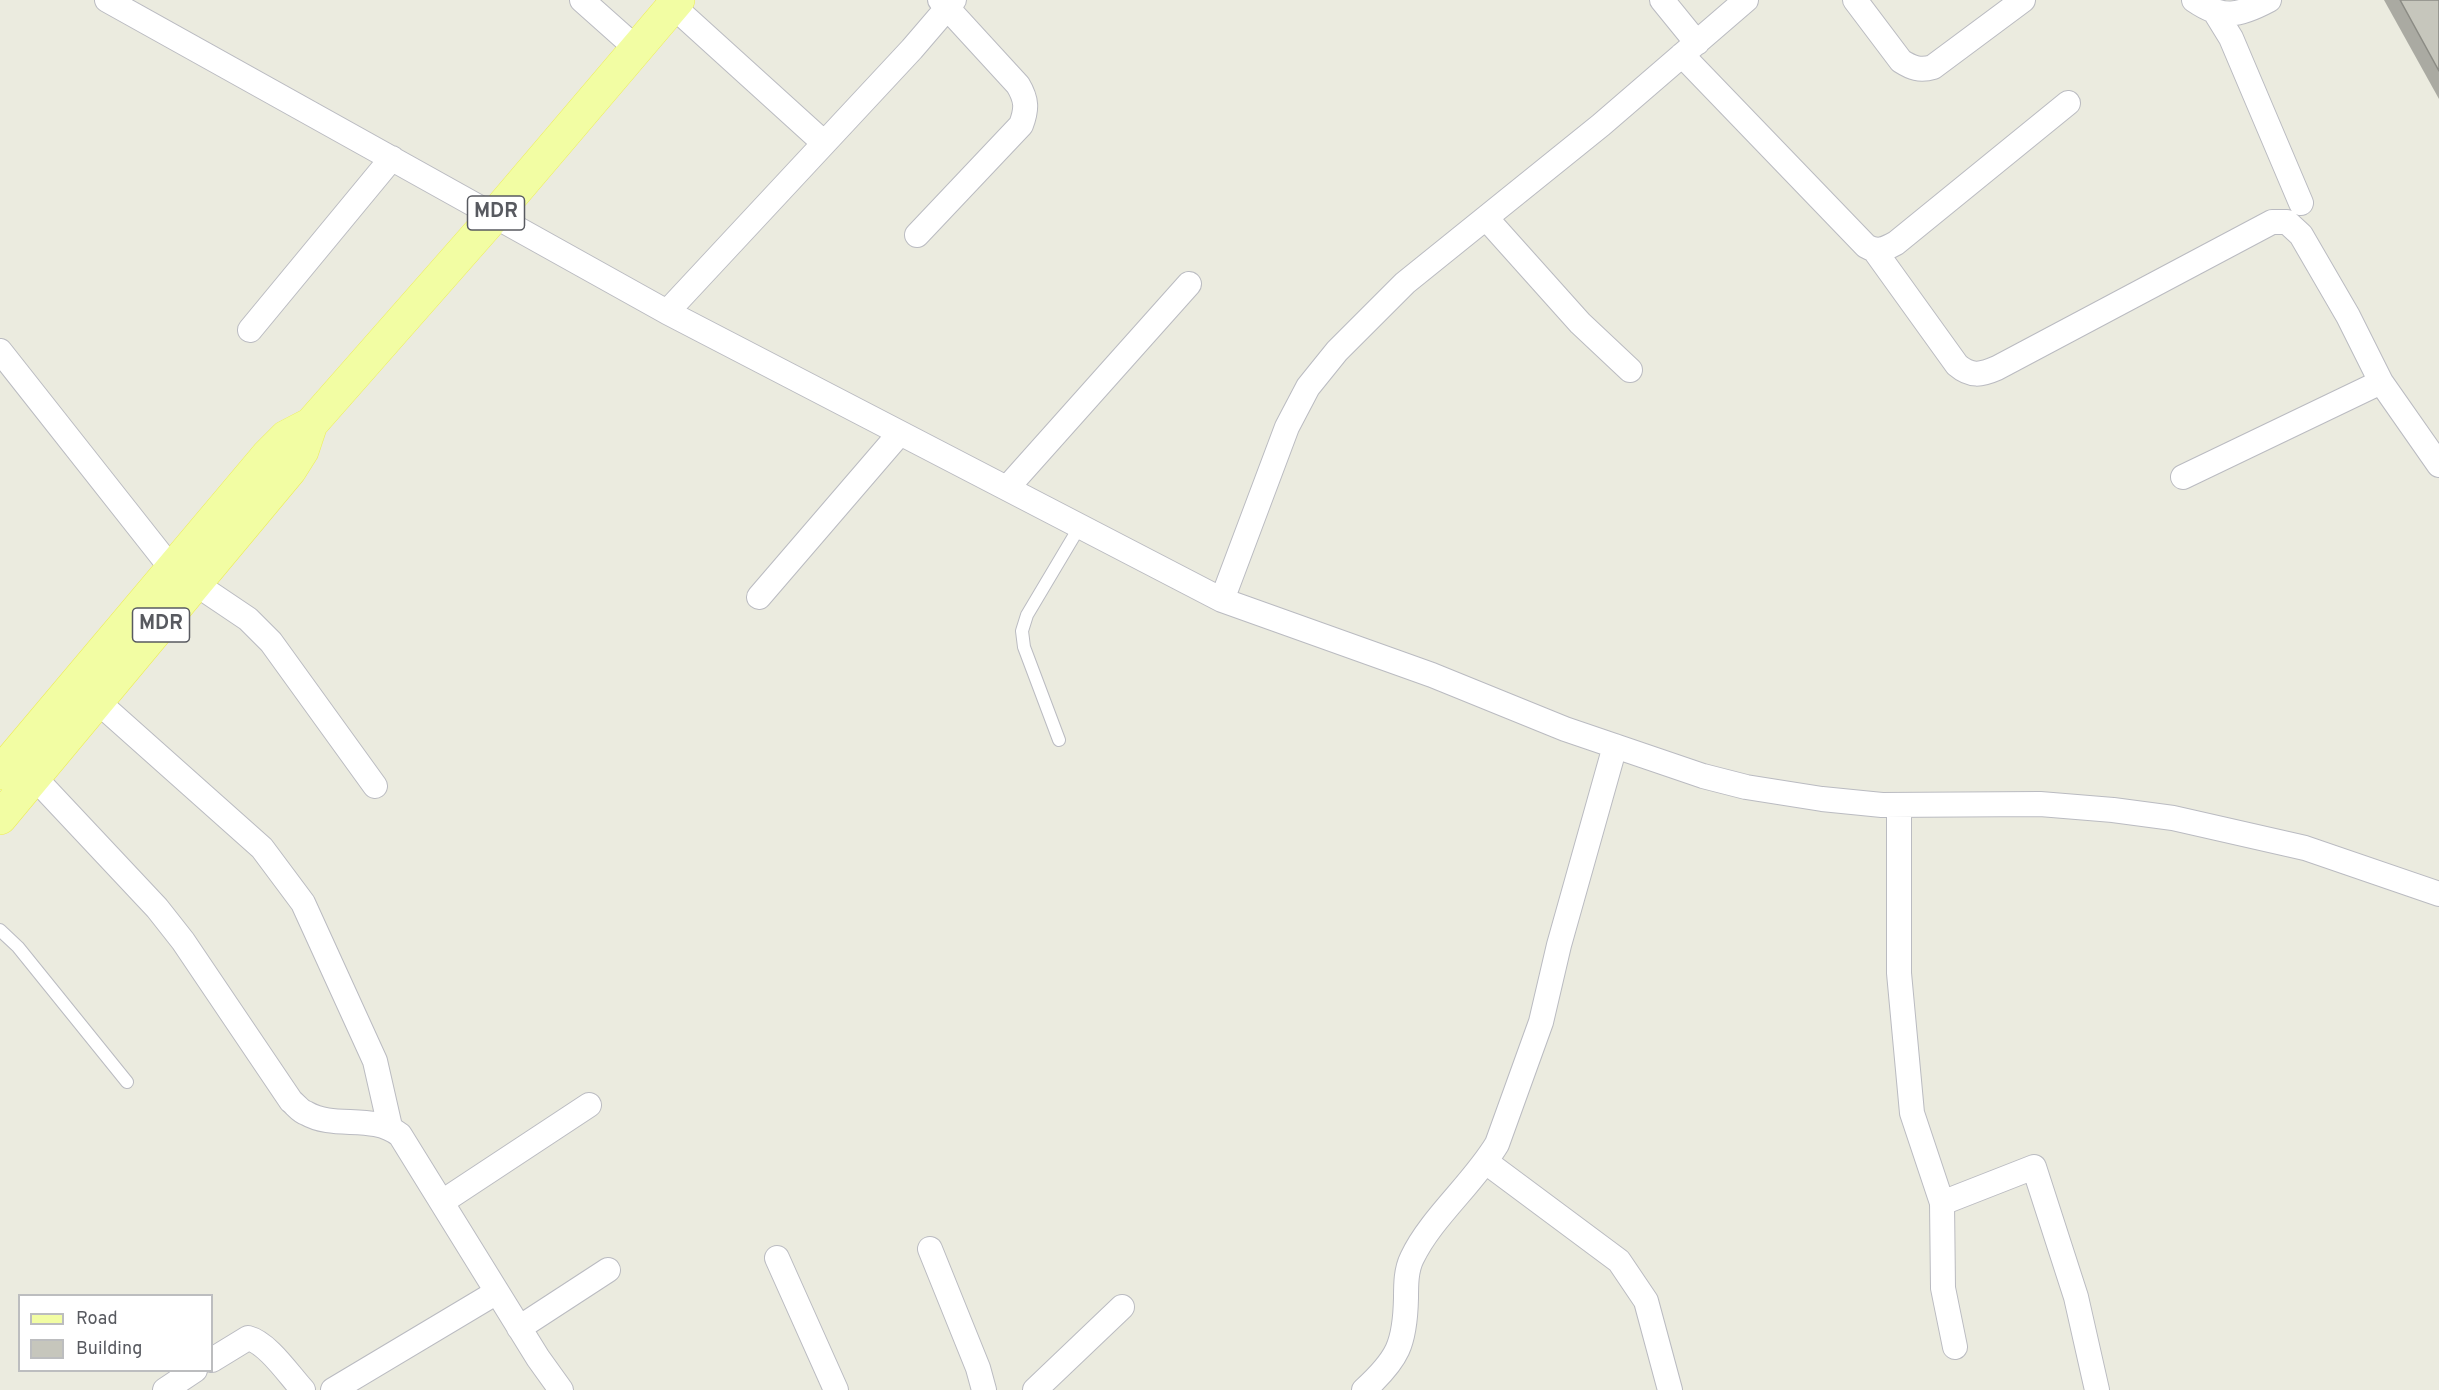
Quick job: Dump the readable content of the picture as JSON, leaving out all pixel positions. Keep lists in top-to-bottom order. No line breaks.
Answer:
{"streets":{"main road":["MDR"]},"legend":["Road","Building"]}
